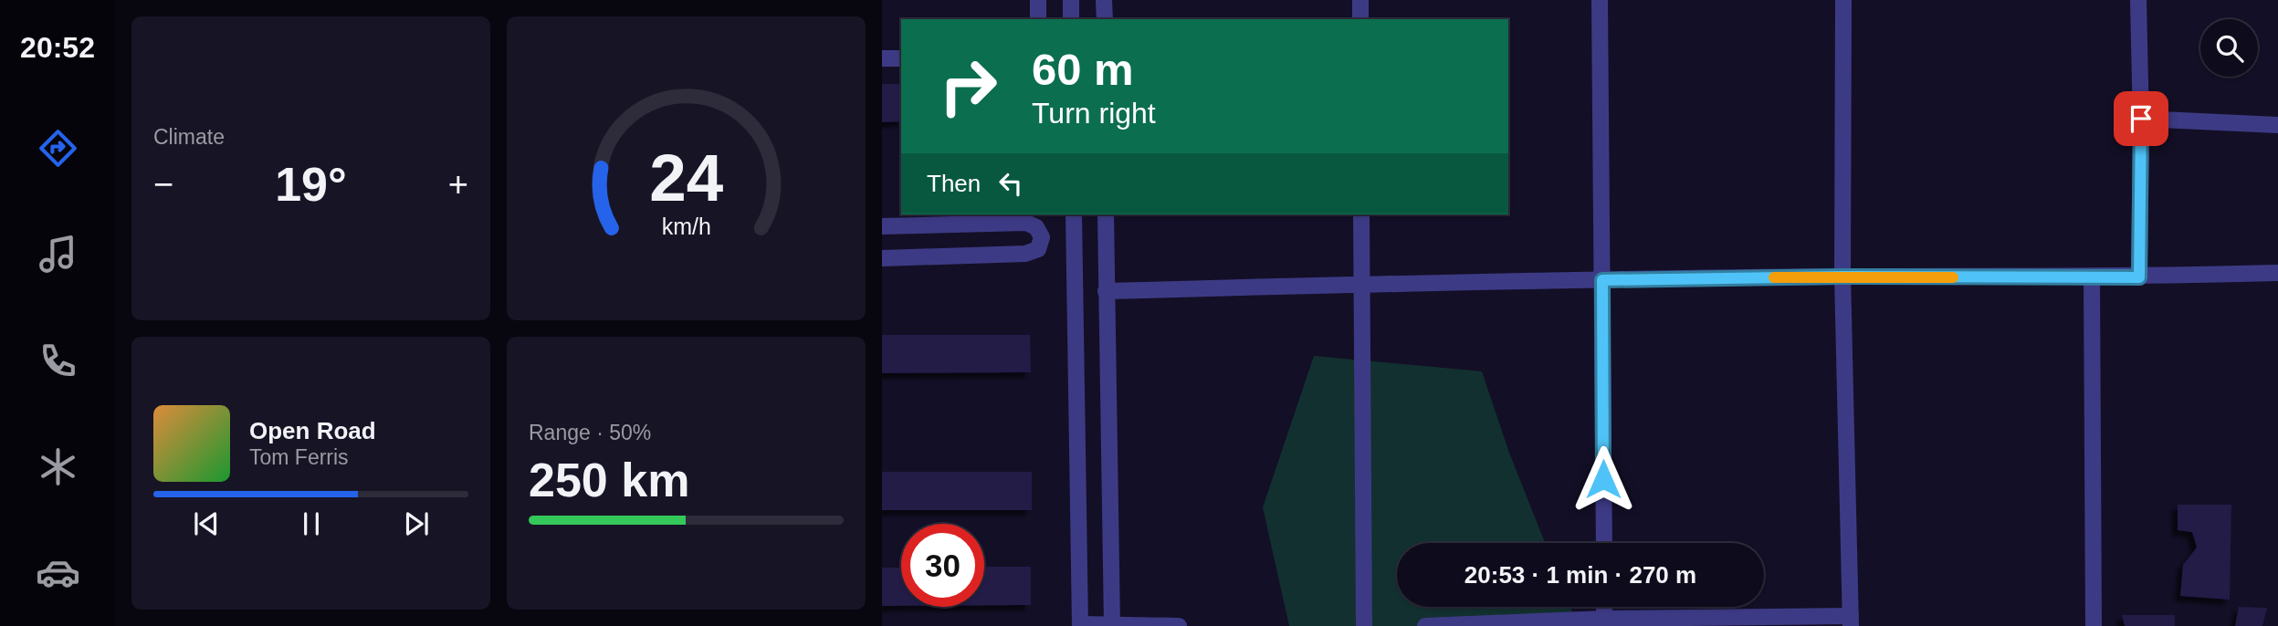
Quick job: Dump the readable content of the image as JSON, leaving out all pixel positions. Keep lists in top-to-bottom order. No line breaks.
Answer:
{"page":{"tabs":"20:52","tile":["Climate",["Range · 50%","250 km"]],"turn":["60 m","Turn right"],"then":"Then","heat":["−","19°","+"],"song":["Open Road","Tom Ferris"],"limit":"30","trip":"20:53 · 1 min · 270 m","gauge":["24","km/h"]}}
